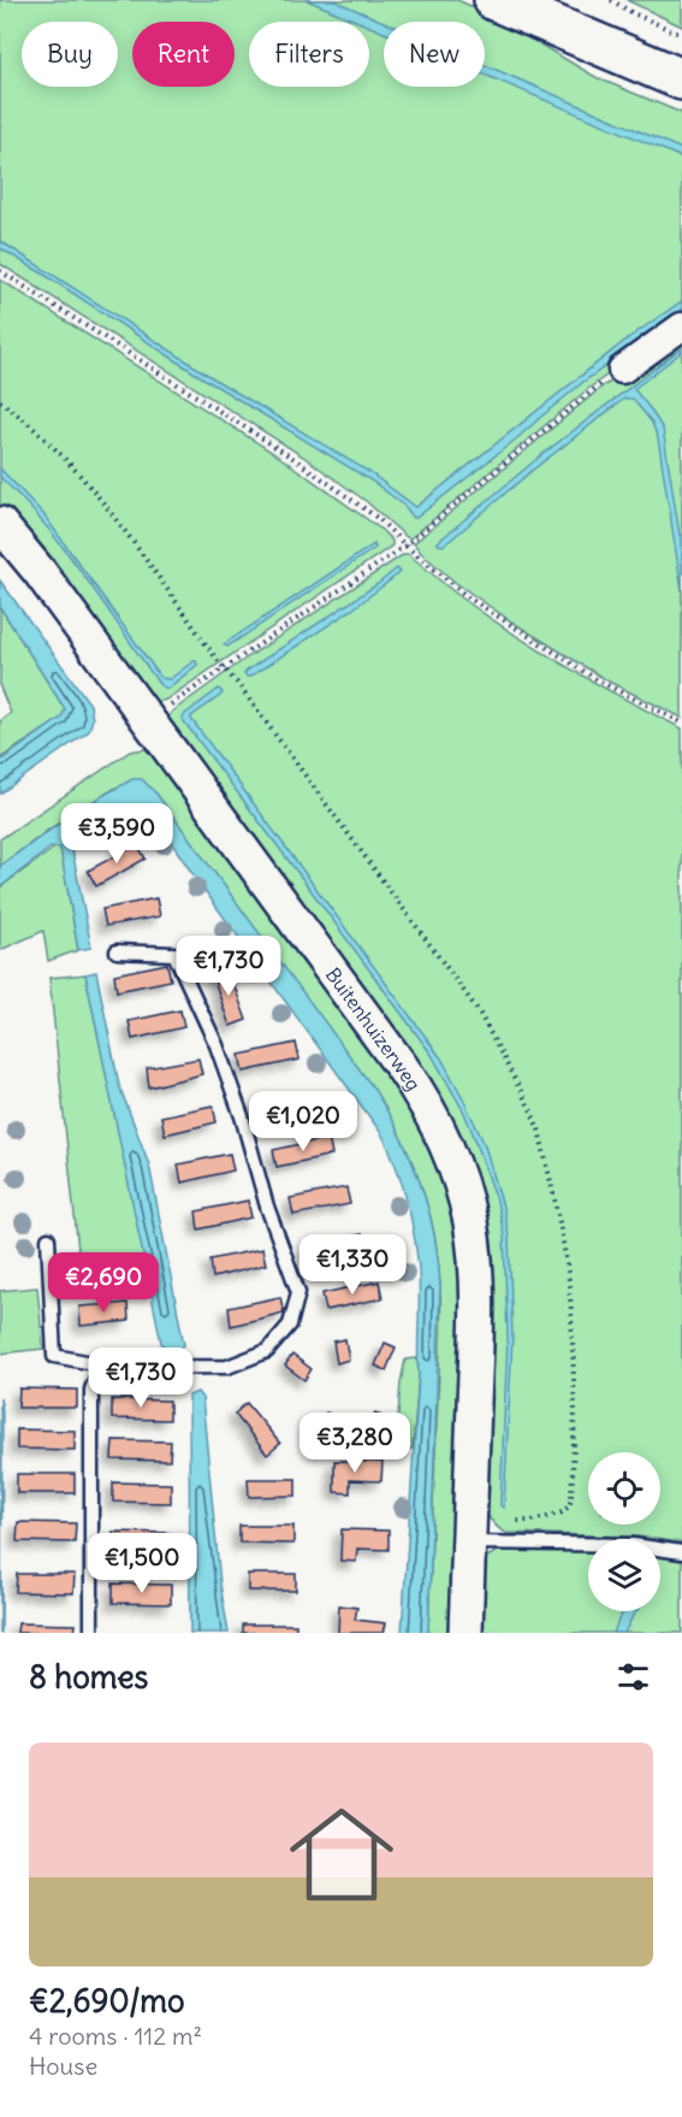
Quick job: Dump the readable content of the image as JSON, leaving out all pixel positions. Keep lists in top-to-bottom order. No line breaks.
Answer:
{"streets":{"street":["Buitenhuizerweg"]},"page":{"chip":["Buy","Rent","Filters","New"],"price":["€3,590","€1,730","€1,020","€1,330","€2,690","€1,730","€3,280","€1,500"],"heading":"8 homes","list":[{"name":"€2,690/mo","note":"4 rooms · 112 m² · House"}]}}
